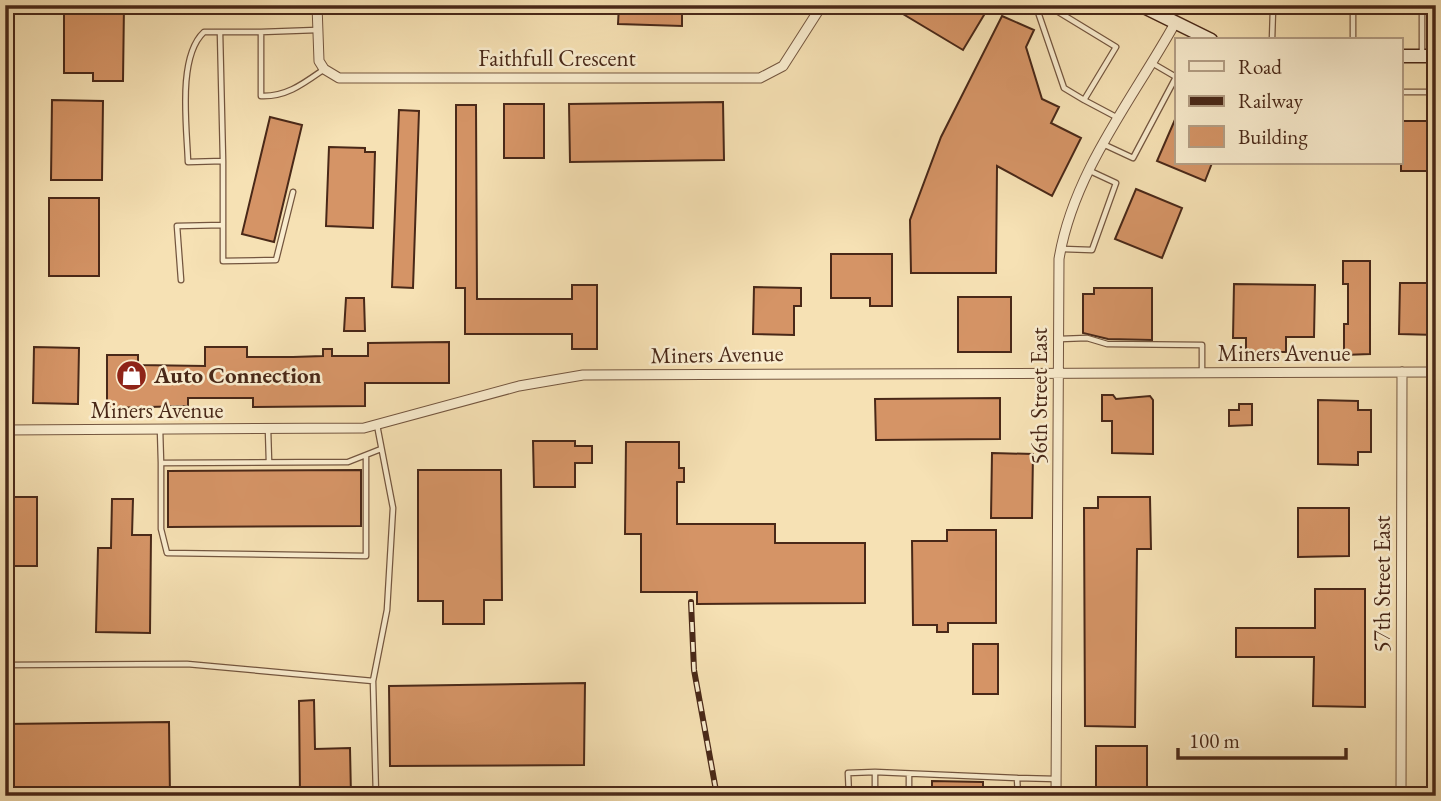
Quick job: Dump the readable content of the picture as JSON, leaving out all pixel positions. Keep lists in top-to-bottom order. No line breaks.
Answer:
{"streets":{"street":["Faithfull Crescent","Miners Avenue","56th Street East","57th Street East"]},"crossings":[["Miners Avenue","56th Street East"],["Miners Avenue","57th Street East"]],"places":{"shop":["Auto Connection"]},"legend":["Road","Railway","Building"],"scale_bar":"100 m"}
